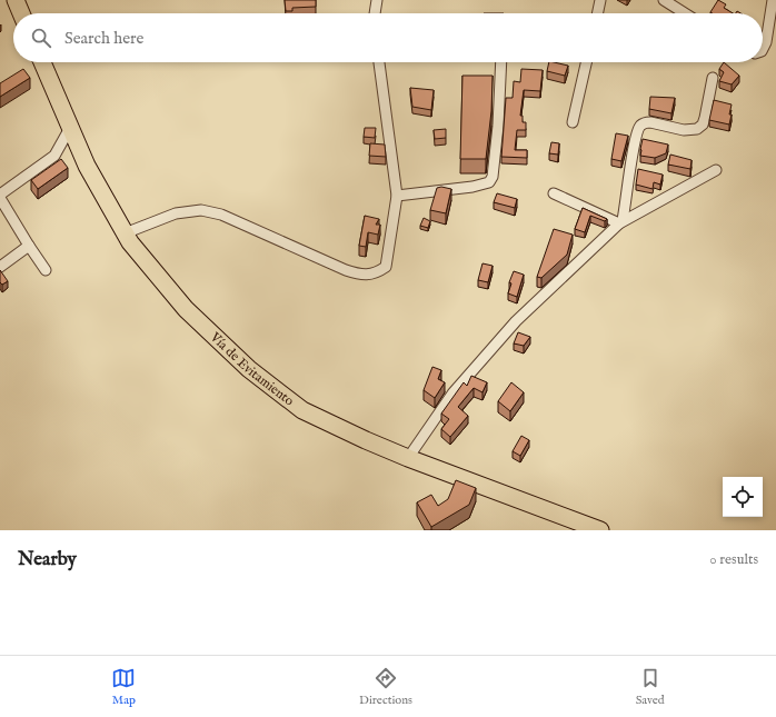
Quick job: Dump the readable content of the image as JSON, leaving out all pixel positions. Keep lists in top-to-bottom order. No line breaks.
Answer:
{"streets":{"highway":["Vía de Evitamiento"]},"page":{"search":"Search here","heading":["Nearby","0 results"],"nav":["Map","Directions","Saved"]}}
